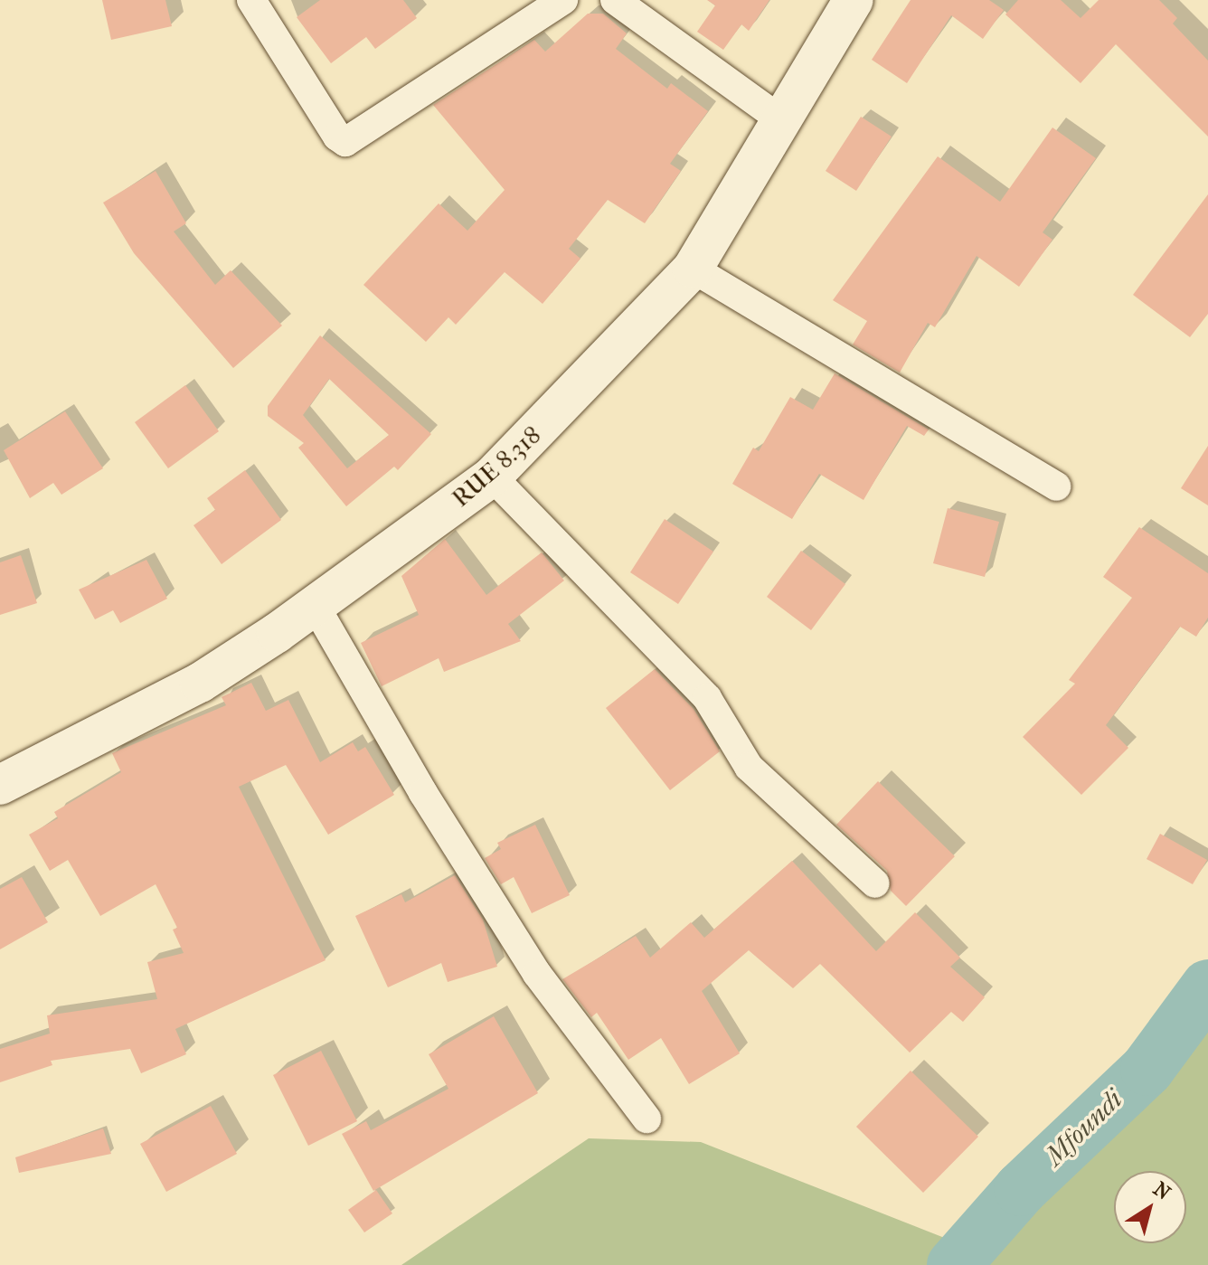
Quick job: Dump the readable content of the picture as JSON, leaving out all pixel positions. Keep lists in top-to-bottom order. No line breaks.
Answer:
{"streets":{"main road":["RUE 8.318"]},"water":["Mfoundi"],"north":"top right"}
